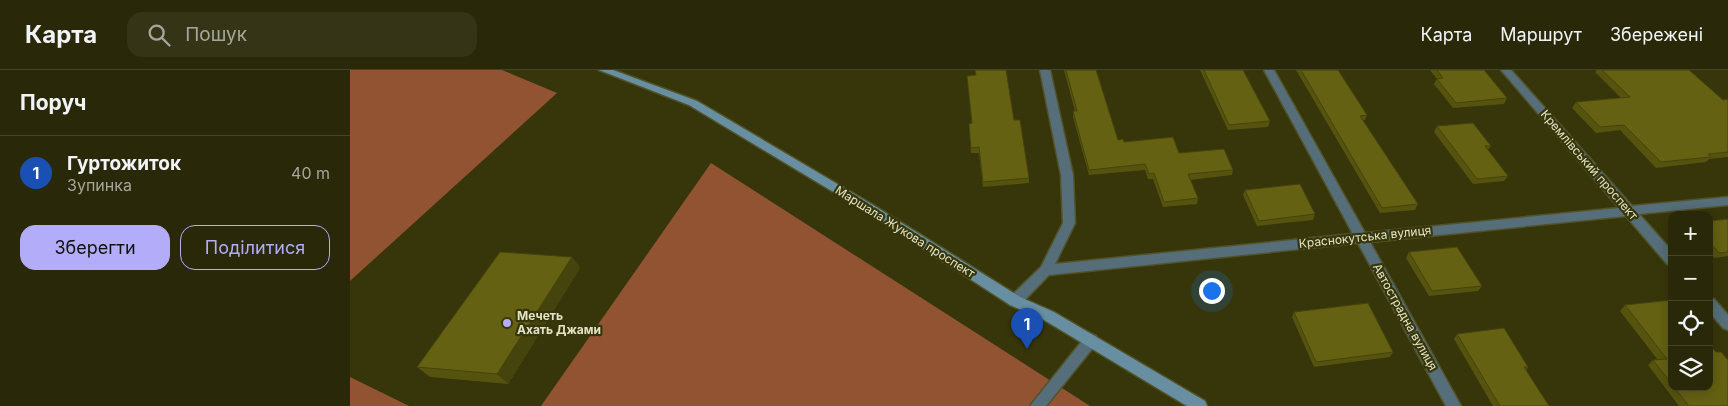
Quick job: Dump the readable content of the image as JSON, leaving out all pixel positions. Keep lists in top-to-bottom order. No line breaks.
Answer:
{"streets":{"street":["Кремлівський проспект","Маршала Жукова проспект","Краснокутська вулиця","Автострадна вулиця"]},"crossings":[["Кремлівський проспект","Краснокутська вулиця"],["Краснокутська вулиця","Автострадна вулиця"]],"places":["Мечеть Ахать Джами"],"page":{"header":"Карта","search":"Пошук","nav":["Карта","Маршрут","Збережені"],"heading":"Поруч","list":[{"mark":"1","name":"Гуртожиток","note":"Зупинка","value":"40 m"}],"buttons":["Зберегти","Поділитися"],"map_buttons":["+","−"],"pins":"1"}}
